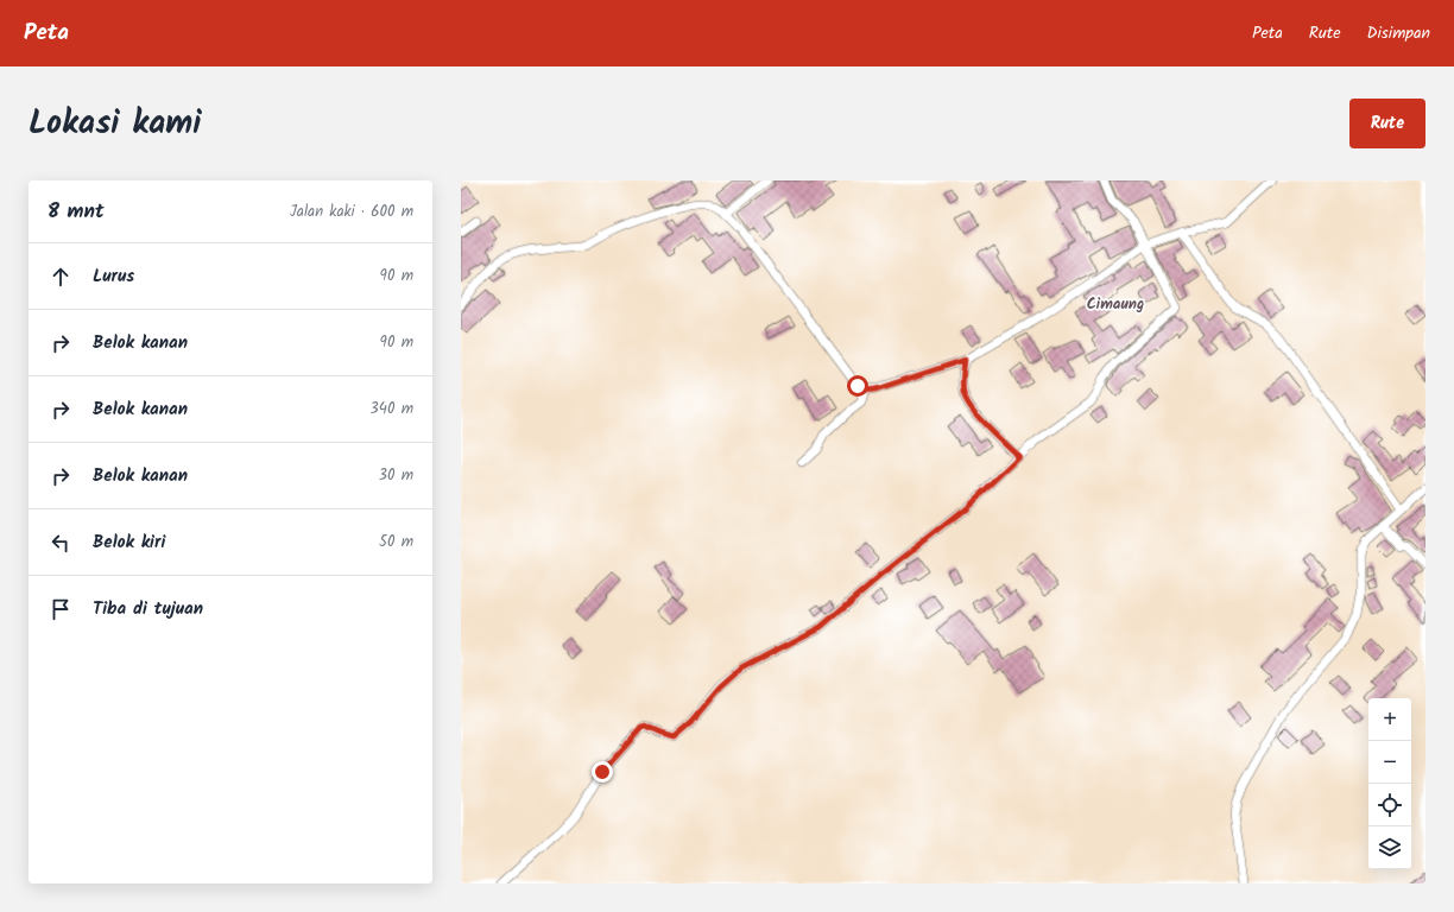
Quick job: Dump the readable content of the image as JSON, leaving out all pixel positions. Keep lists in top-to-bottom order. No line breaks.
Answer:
{"districts":["Cimaung"],"page":{"header":"Peta","nav":["Peta","Rute","Disimpan"],"title":"Lokasi kami","buttons":"Rute","heading":["8 mnt","Jalan kaki · 600 m"],"list":[["Lurus","90 m"],["Belok kanan","90 m"],["Belok kanan","340 m"],["Belok kanan","30 m"],["Belok kiri","50 m"],"Tiba di tujuan"],"map_buttons":["+","−"]}}
